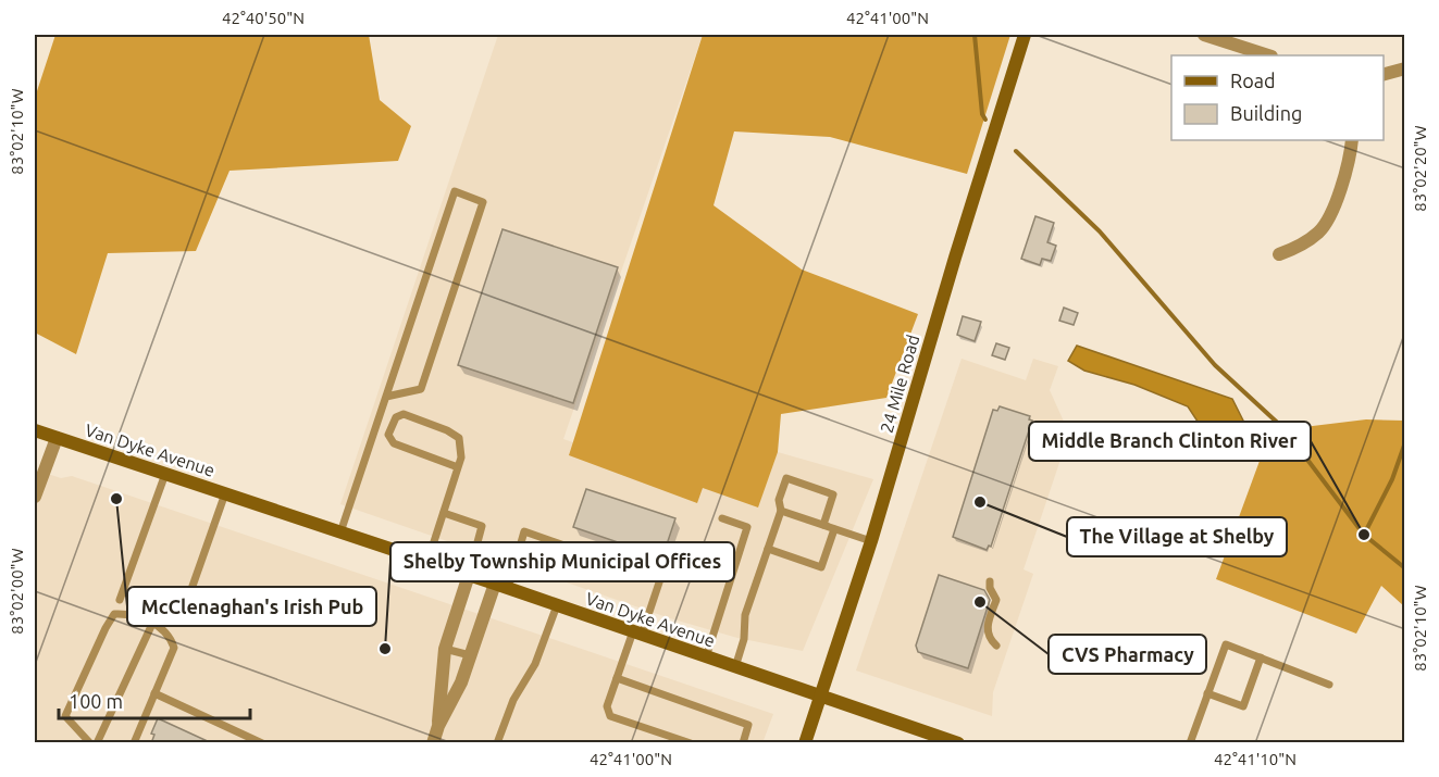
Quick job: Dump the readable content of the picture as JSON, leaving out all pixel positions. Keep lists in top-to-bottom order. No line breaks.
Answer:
{"streets":{"main road":["24 Mile Road","Van Dyke Avenue"]},"crossings":[["24 Mile Road","Van Dyke Avenue"]],"places":["McClenaghan's Irish Pub","The Village at Shelby","Middle Branch Clinton River","CVS Pharmacy","Shelby Township Municipal Offices"],"legend":["Road","Building"],"scale_bar":"100 m","coordinates":["42°40'50\"N","42°41'00\"N","83°02'10\"W","83°02'20\"W","83°02'00\"W","42°41'10\"N"]}
